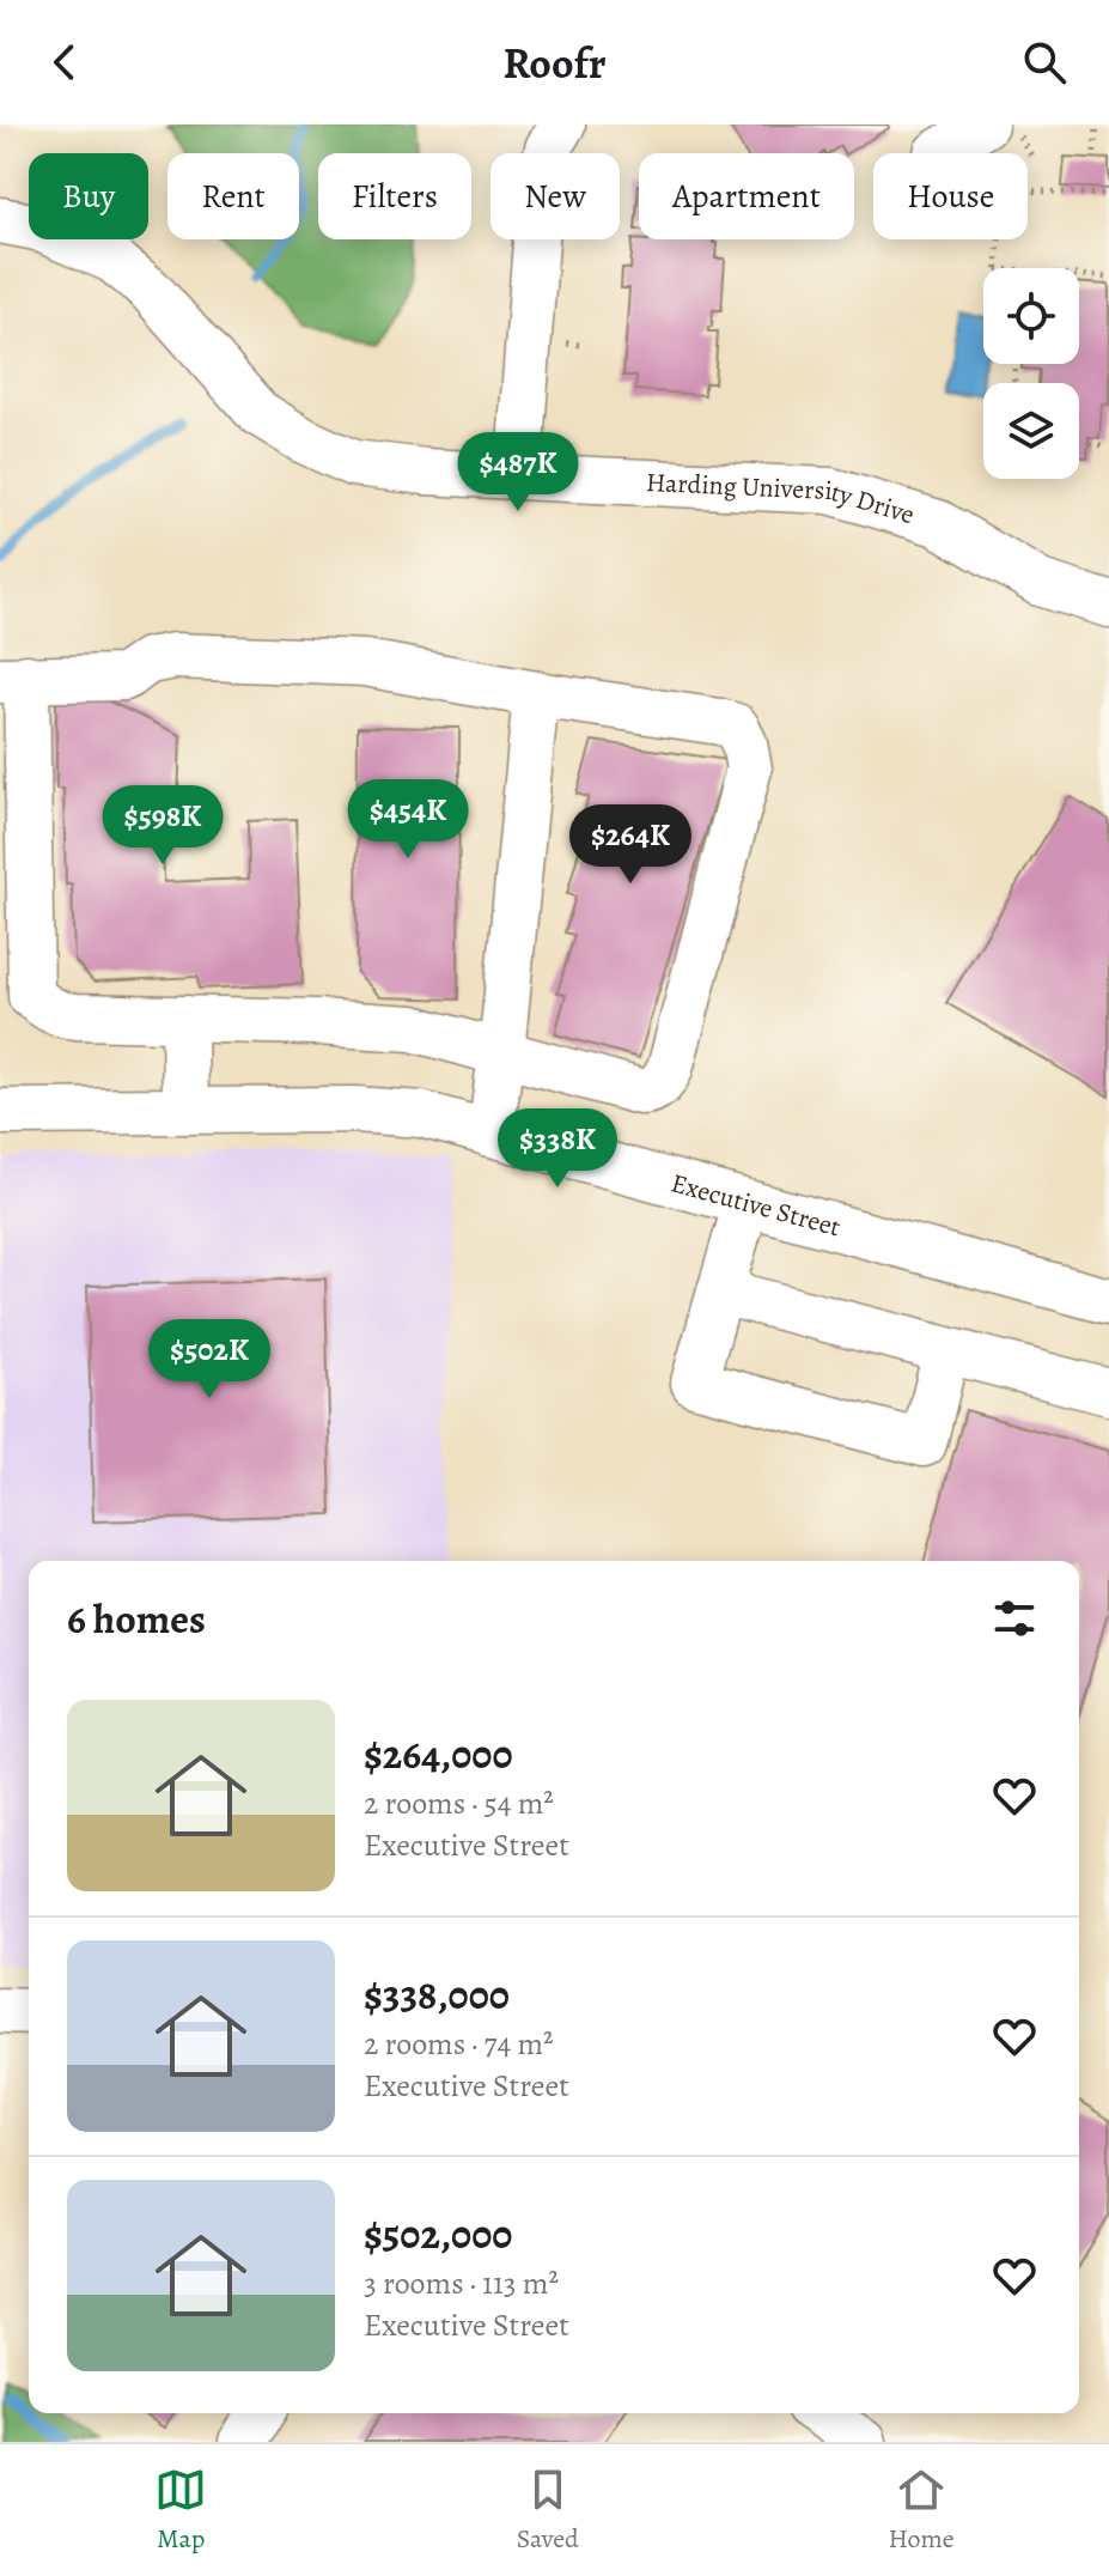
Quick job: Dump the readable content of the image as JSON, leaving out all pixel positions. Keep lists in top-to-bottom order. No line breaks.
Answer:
{"streets":{"street":["Harding University Drive","Executive Street"]},"page":{"header":"Roofr","chip":["Buy","Rent","Filters","New","Apartment","House"],"price":["$487K","$454K","$598K","$264K","$338K","$502K"],"heading":"6 homes","list":[{"name":"$264,000","note":"2 rooms · 54 m² · Executive Street"},{"name":"$338,000","note":"2 rooms · 74 m² · Executive Street"},{"name":"$502,000","note":"3 rooms · 113 m² · Executive Street"}],"tabs":["Map","Saved","Home"]}}
